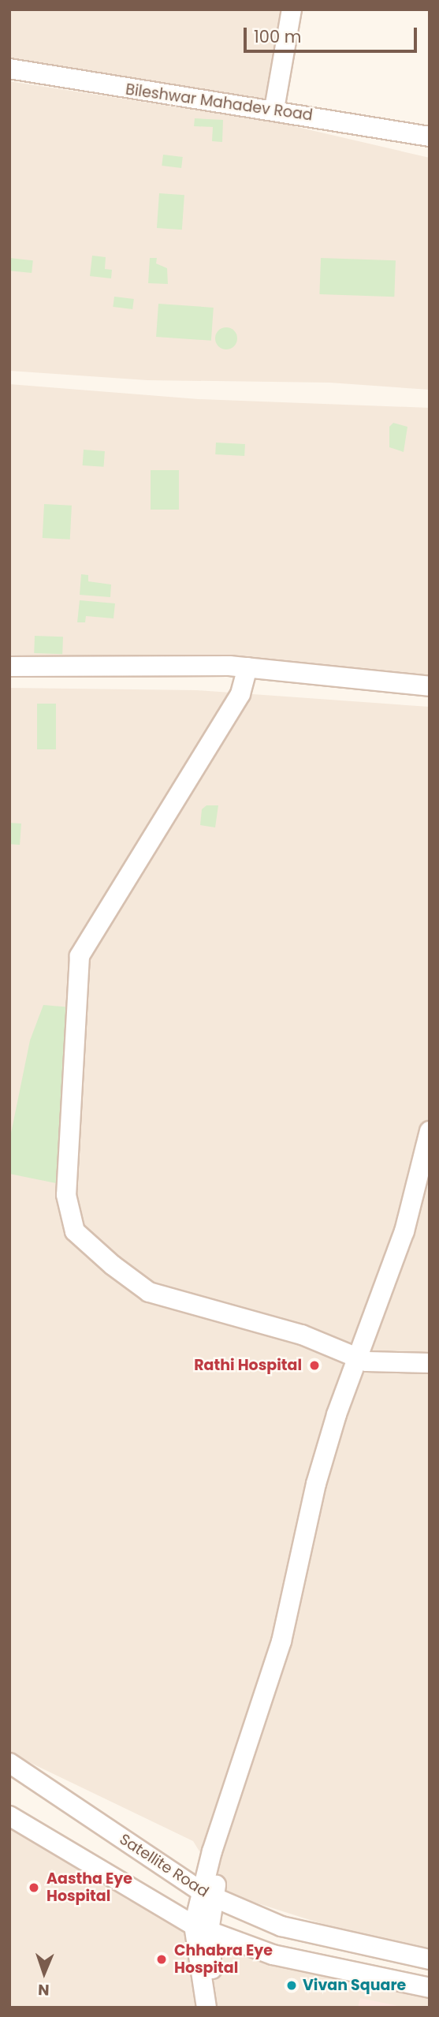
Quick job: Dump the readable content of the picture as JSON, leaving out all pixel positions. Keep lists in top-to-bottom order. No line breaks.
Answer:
{"streets":{"street":["Bileshwar Mahadev Road","Satellite Road"]},"places":["Rathi Hospital","Aastha Eye Hospital","Chhabra Eye Hospital","Vivan Square"],"scale_bar":"100 m","north":"bottom"}
